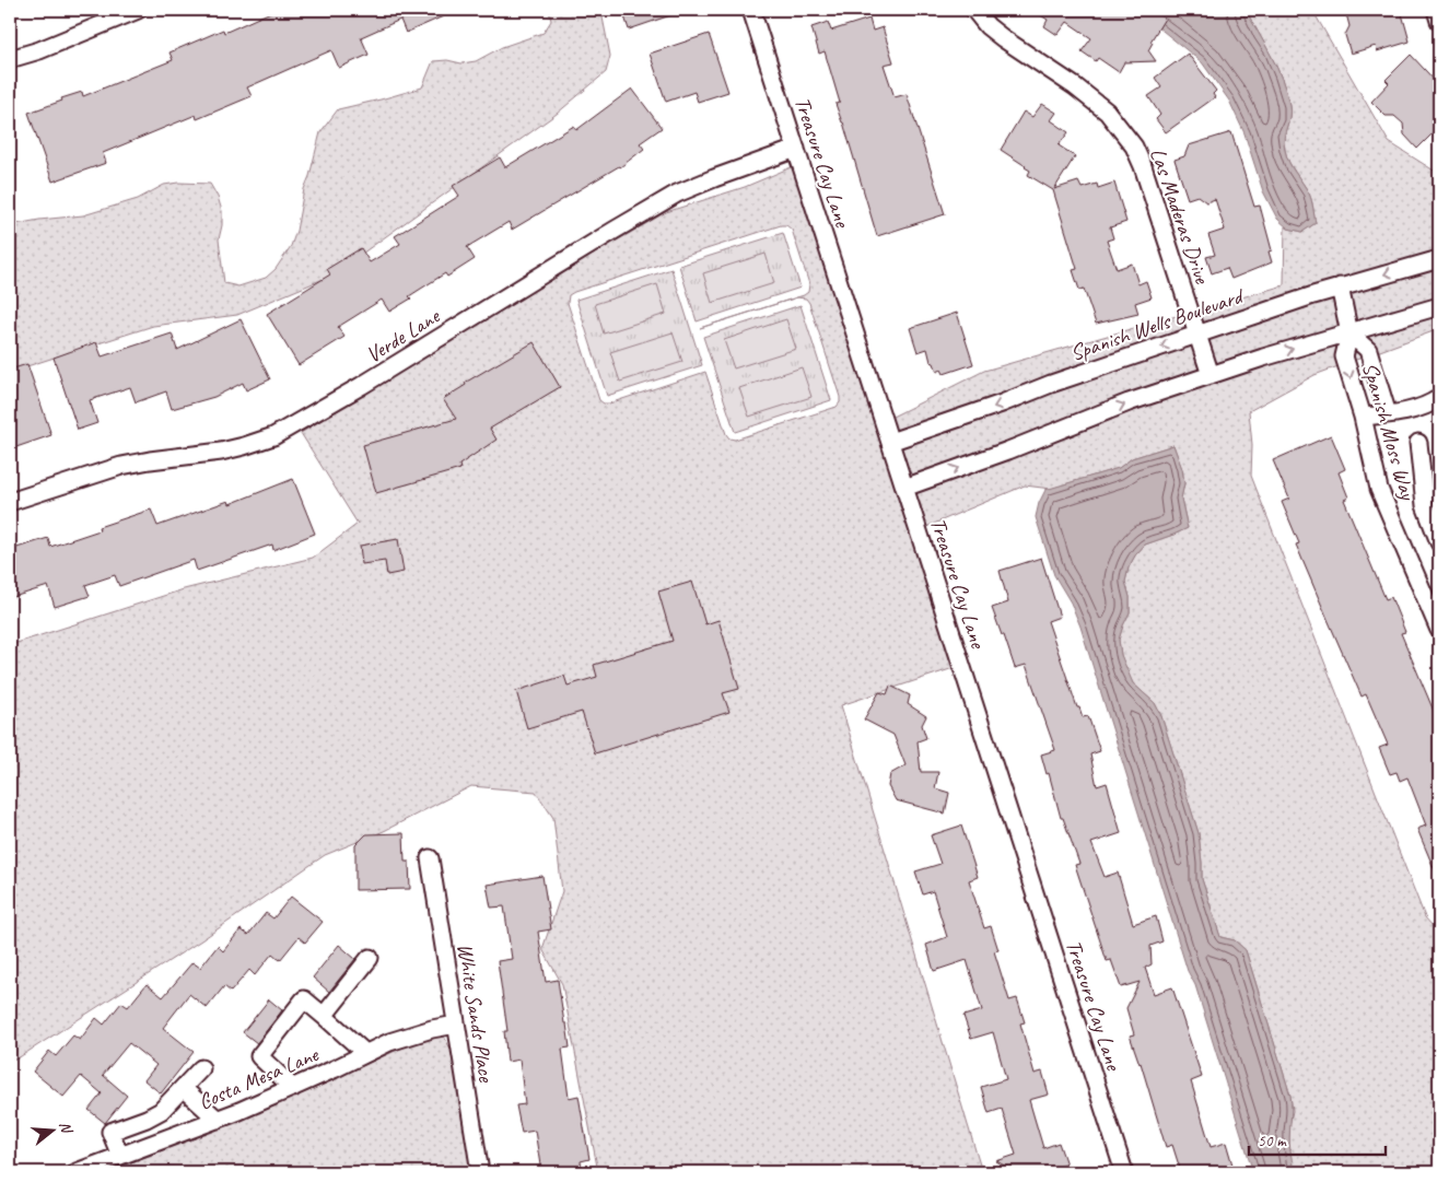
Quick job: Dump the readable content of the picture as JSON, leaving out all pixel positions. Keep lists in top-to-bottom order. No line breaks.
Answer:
{"streets":{"street":["Treasure Cay Lane","Las Maderas Drive","Spanish Wells Boulevard","Verde Lane","Spanish Moss Way","White Sands Place","Costa Mesa Lane"]},"crossings":[["Treasure Cay Lane","Spanish Wells Boulevard"],["Treasure Cay Lane","Verde Lane"],["Las Maderas Drive","Spanish Wells Boulevard"],["Spanish Wells Boulevard","Spanish Moss Way"],["White Sands Place","Costa Mesa Lane"]],"scale_bar":"50 m","north":"right"}
